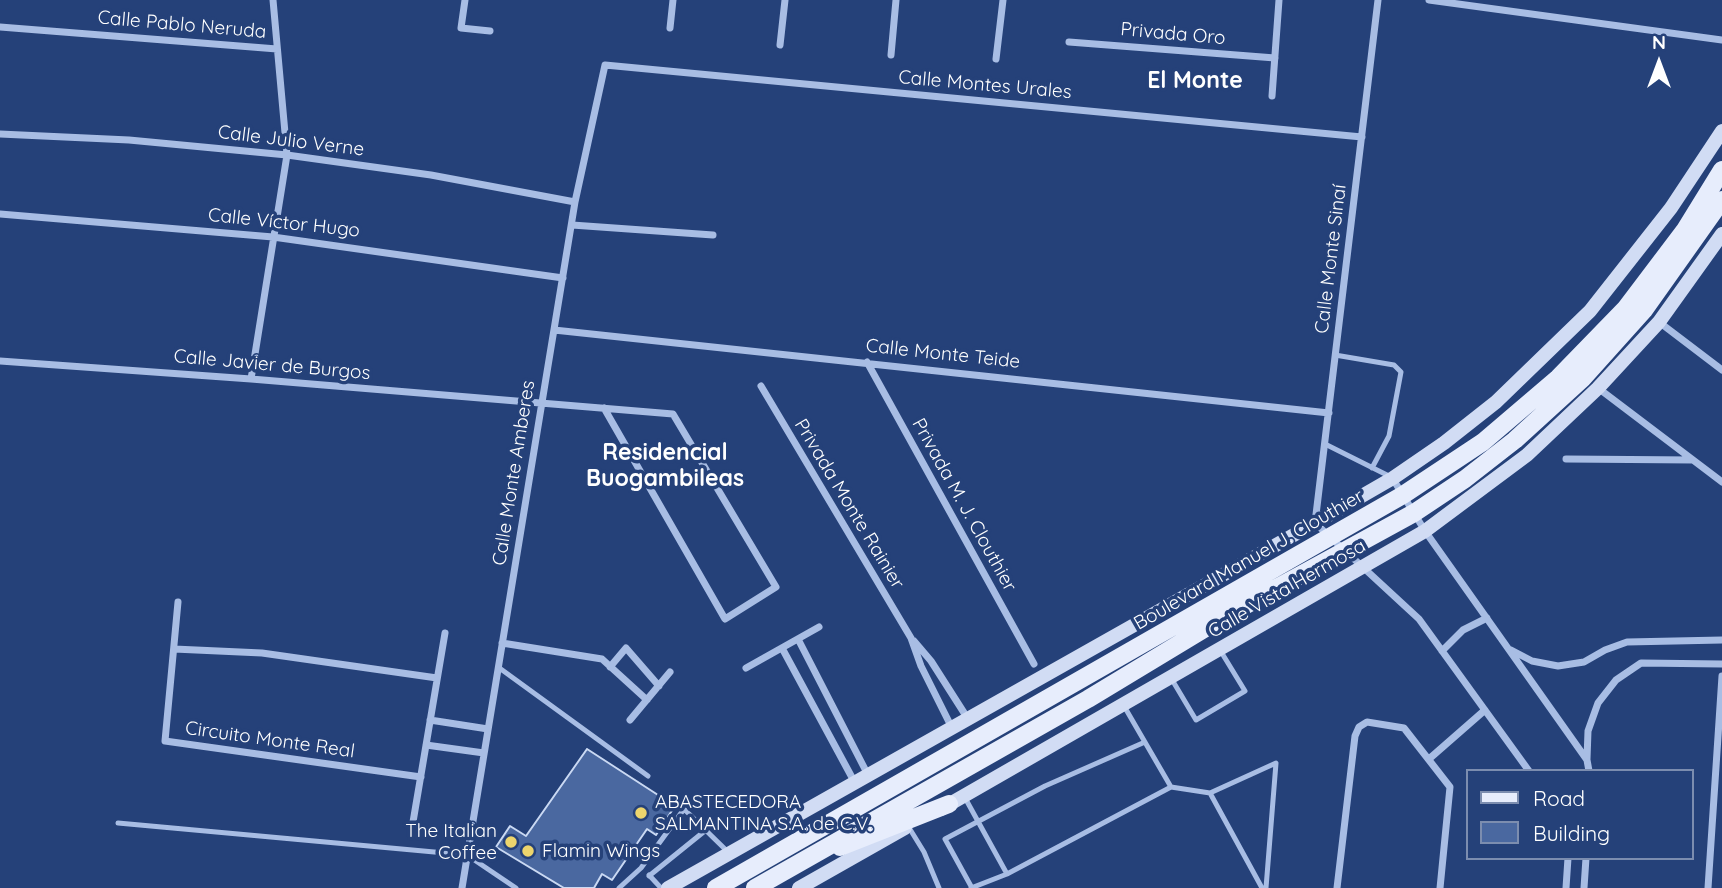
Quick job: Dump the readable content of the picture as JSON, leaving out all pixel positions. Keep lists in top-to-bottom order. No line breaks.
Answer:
{"streets":{"main road":["Boulevard Manuel J. Clouthier"],"street":["Calle Pablo Neruda","Privada Oro","Calle Montes Urales","Calle Julio Verne","Calle Víctor Hugo","Calle Monte Sinaí","Calle Monte Teide","Calle Javier de Burgos","Calle Monte Amberes","Privada Monte Rainier","Privada M. J. Clouthier","Calle Vista Hermosa","Circuito Monte Real"]},"crossings":[["Calle Montes Urales","Calle Monte Sinaí"],["Calle Montes Urales","Calle Monte Amberes"],["Calle Julio Verne","Calle Monte Amberes"],["Calle Víctor Hugo","Calle Monte Amberes"],["Calle Monte Sinaí","Calle Monte Teide"],["Calle Monte Teide","Calle Monte Amberes"],["Calle Monte Teide","Privada M. J. Clouthier"],["Calle Javier de Burgos","Calle Monte Amberes"]],"districts":["El Monte","Residencial Buogambileas"],"places":["ABASTECEDORA SALMANTINA S.A. de C.V.","The Italian Coffee","Flamin Wings"],"legend":["Road","Building"],"north":"top"}
